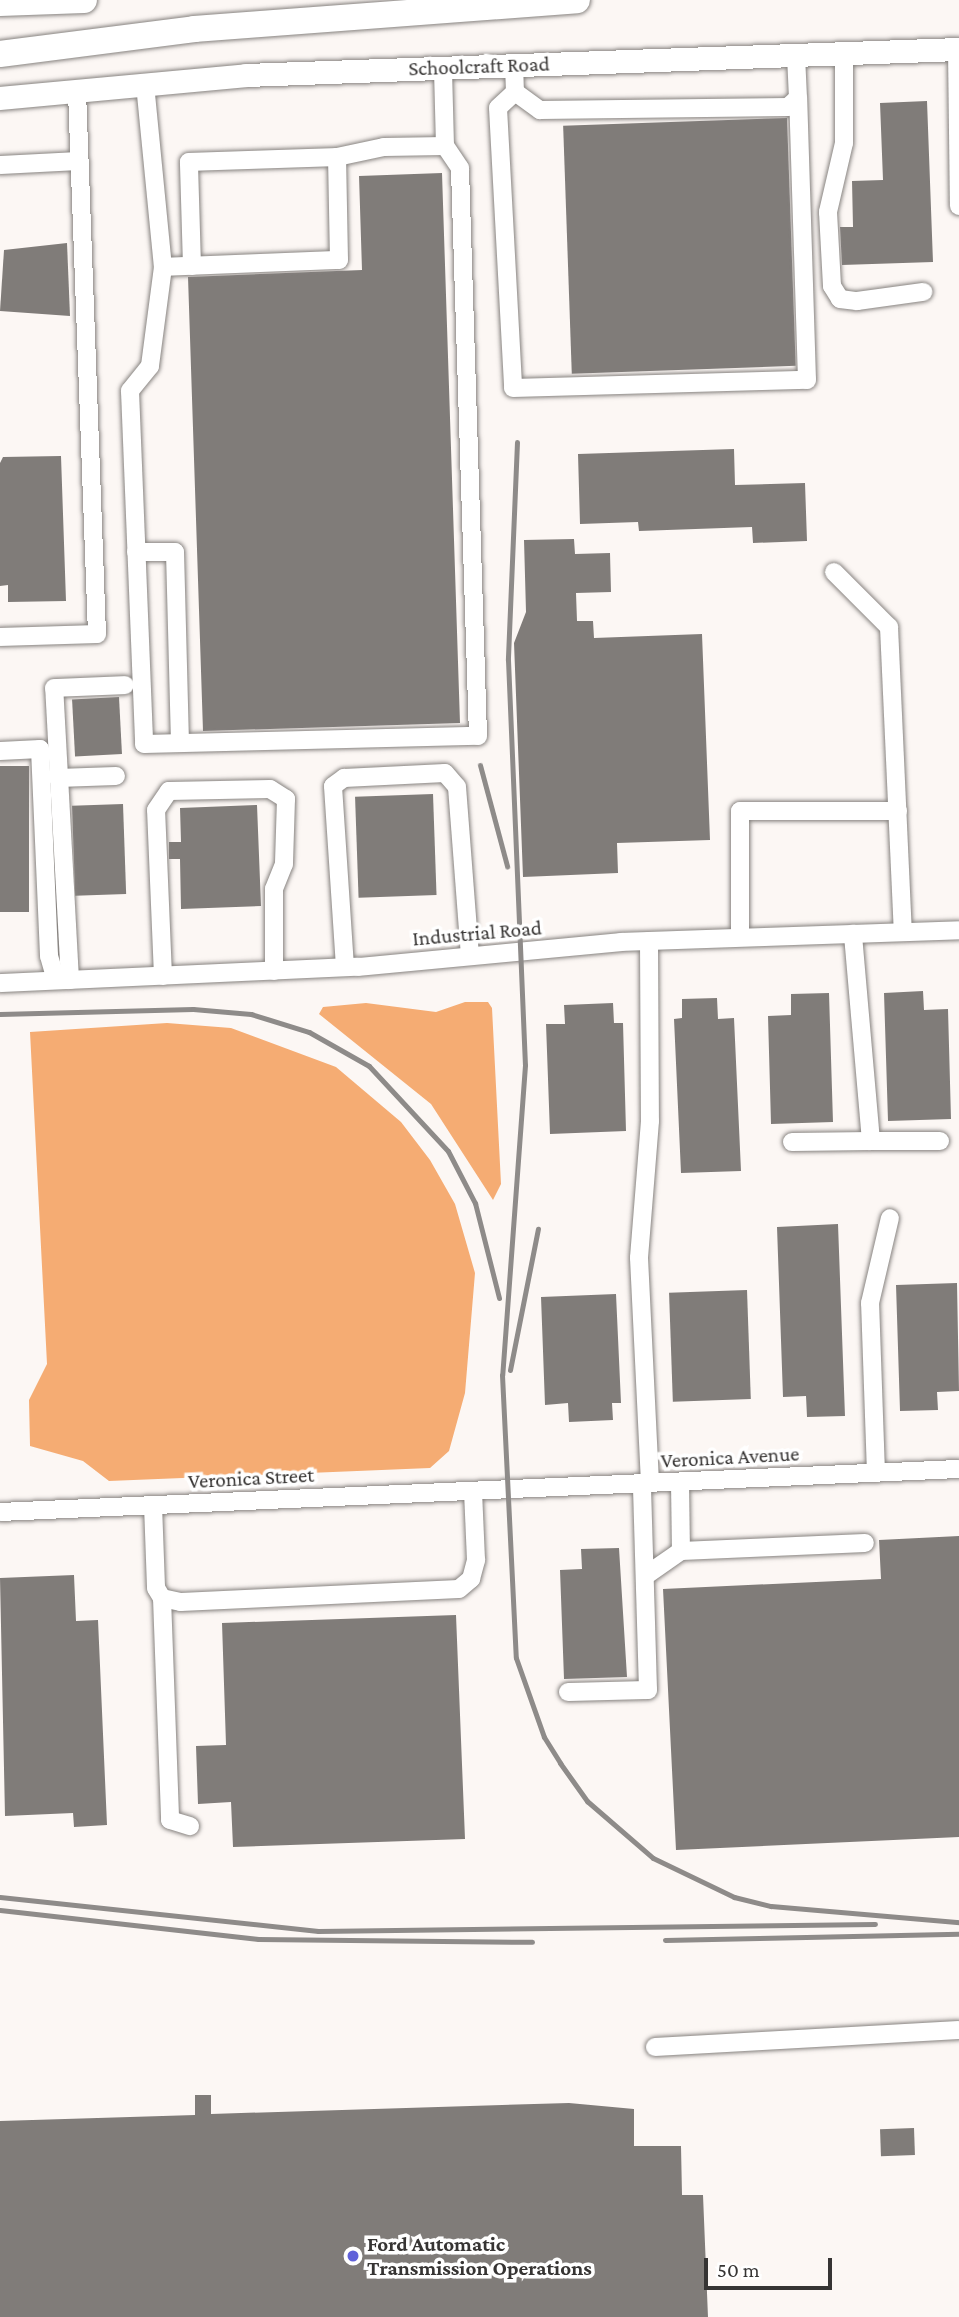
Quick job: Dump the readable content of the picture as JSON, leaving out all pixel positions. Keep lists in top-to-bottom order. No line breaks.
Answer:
{"streets":{"main road":["Schoolcraft Road"],"street":["Industrial Road","Veronica Avenue","Veronica Street"]},"crossings":[["Veronica Avenue","Veronica Street"]],"places":["Ford Automatic Transmission Operations"],"scale_bar":"50 m"}
